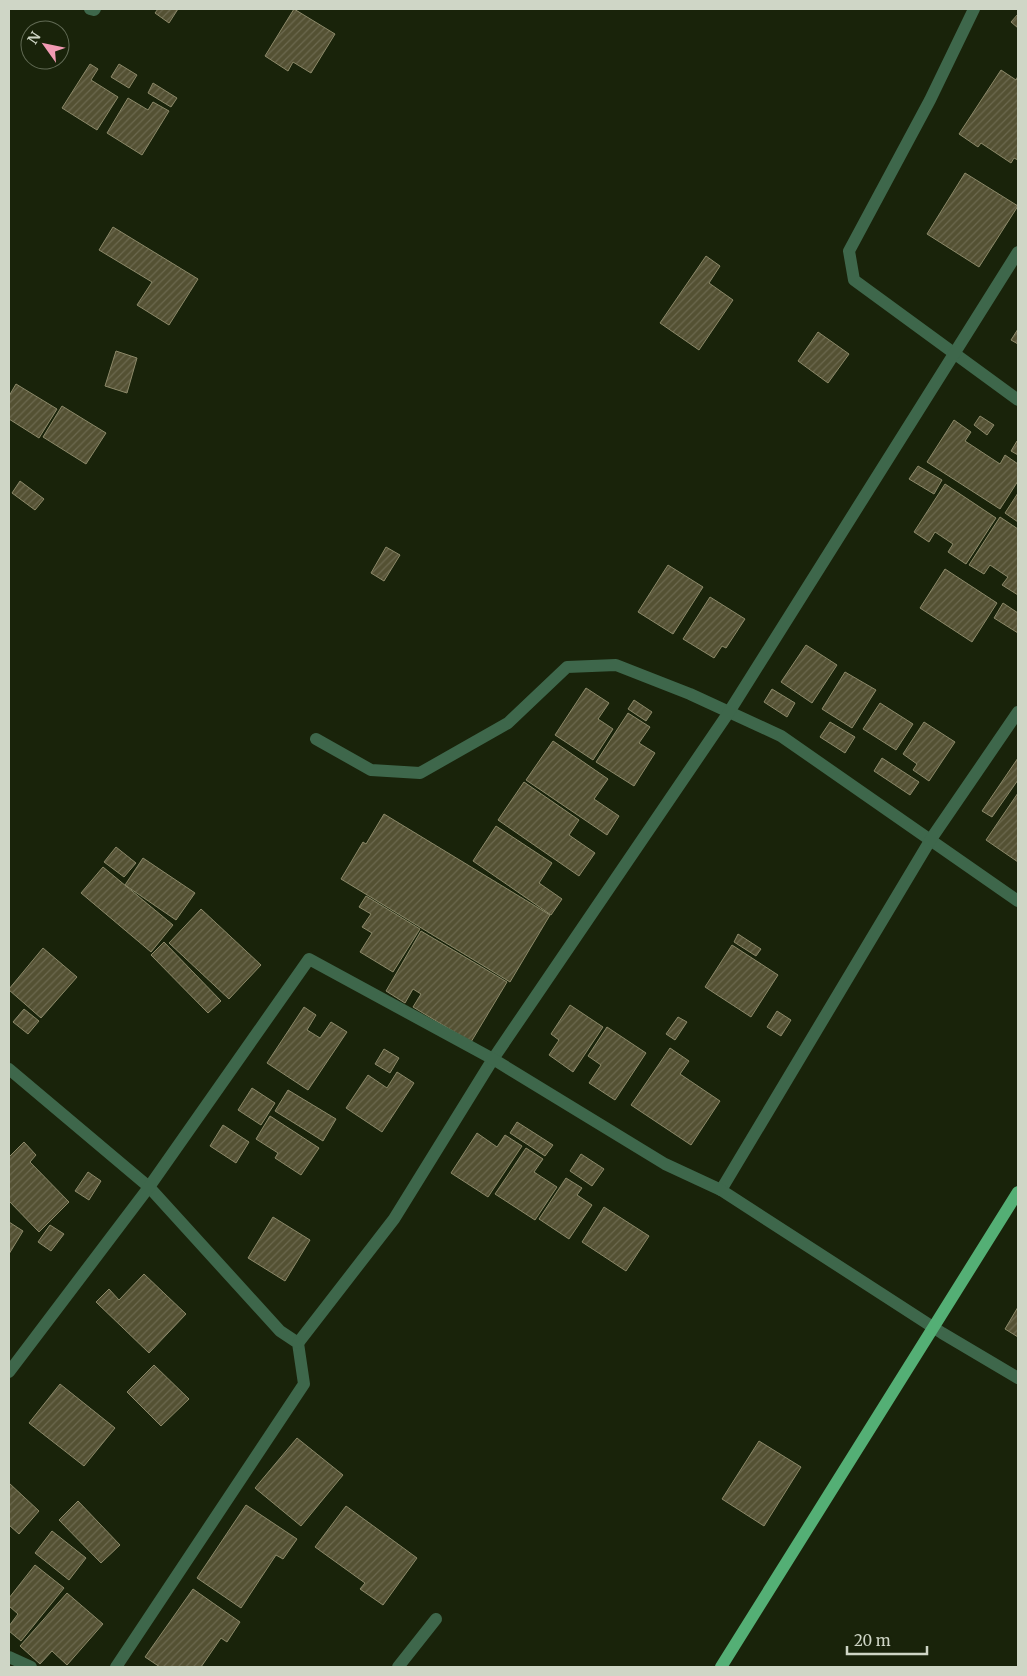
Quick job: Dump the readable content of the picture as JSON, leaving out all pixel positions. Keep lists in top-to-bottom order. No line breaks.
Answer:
{"scale_bar":"20 m","north":"top left"}
